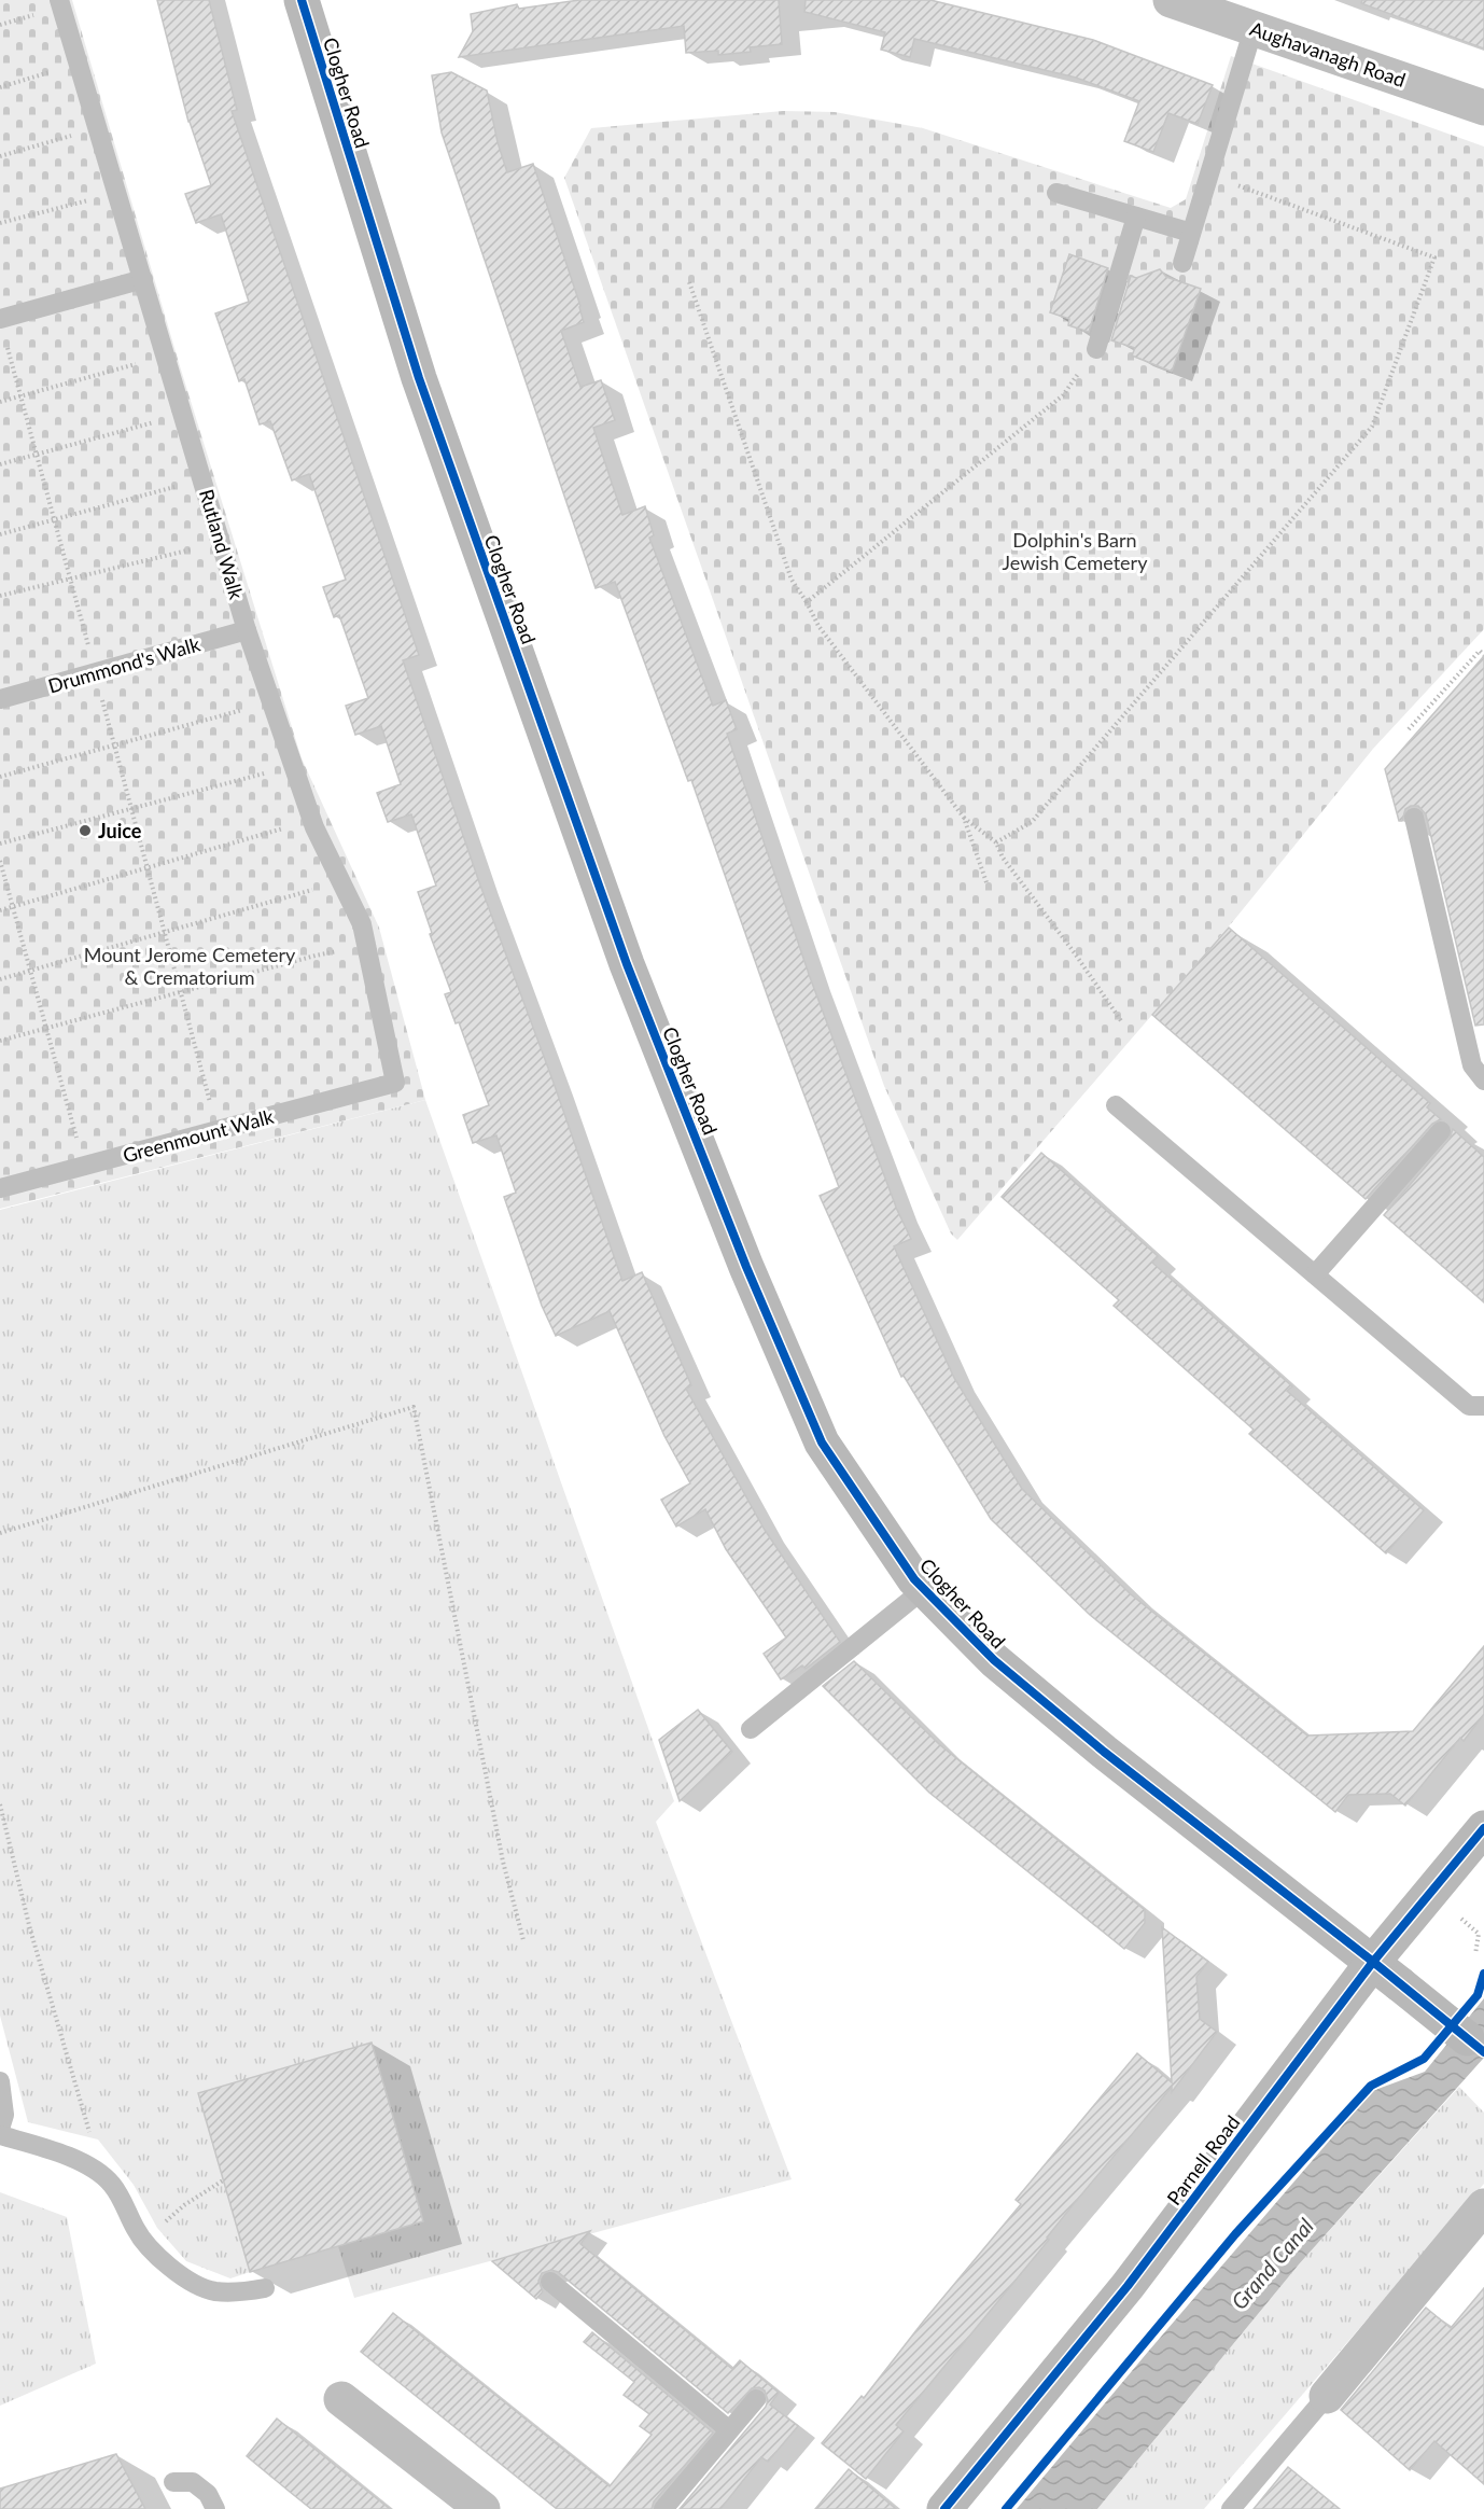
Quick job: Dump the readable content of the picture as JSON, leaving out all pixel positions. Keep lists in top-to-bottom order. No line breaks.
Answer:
{"streets":{"street":["Aughavanagh Road","Clogher Road","Parnell Road"],"lane":["Rutland Walk","Drummond's Walk","Greenmount Walk"]},"crossings":[["Clogher Road","Parnell Road"],["Rutland Walk","Drummond's Walk"],["Rutland Walk","Greenmount Walk"]],"water":["Grand Canal"],"parks":["Dolphin's Barn Jewish Cemetery","Mount Jerome Cemetery & Crematorium"],"places":["Juice"]}
